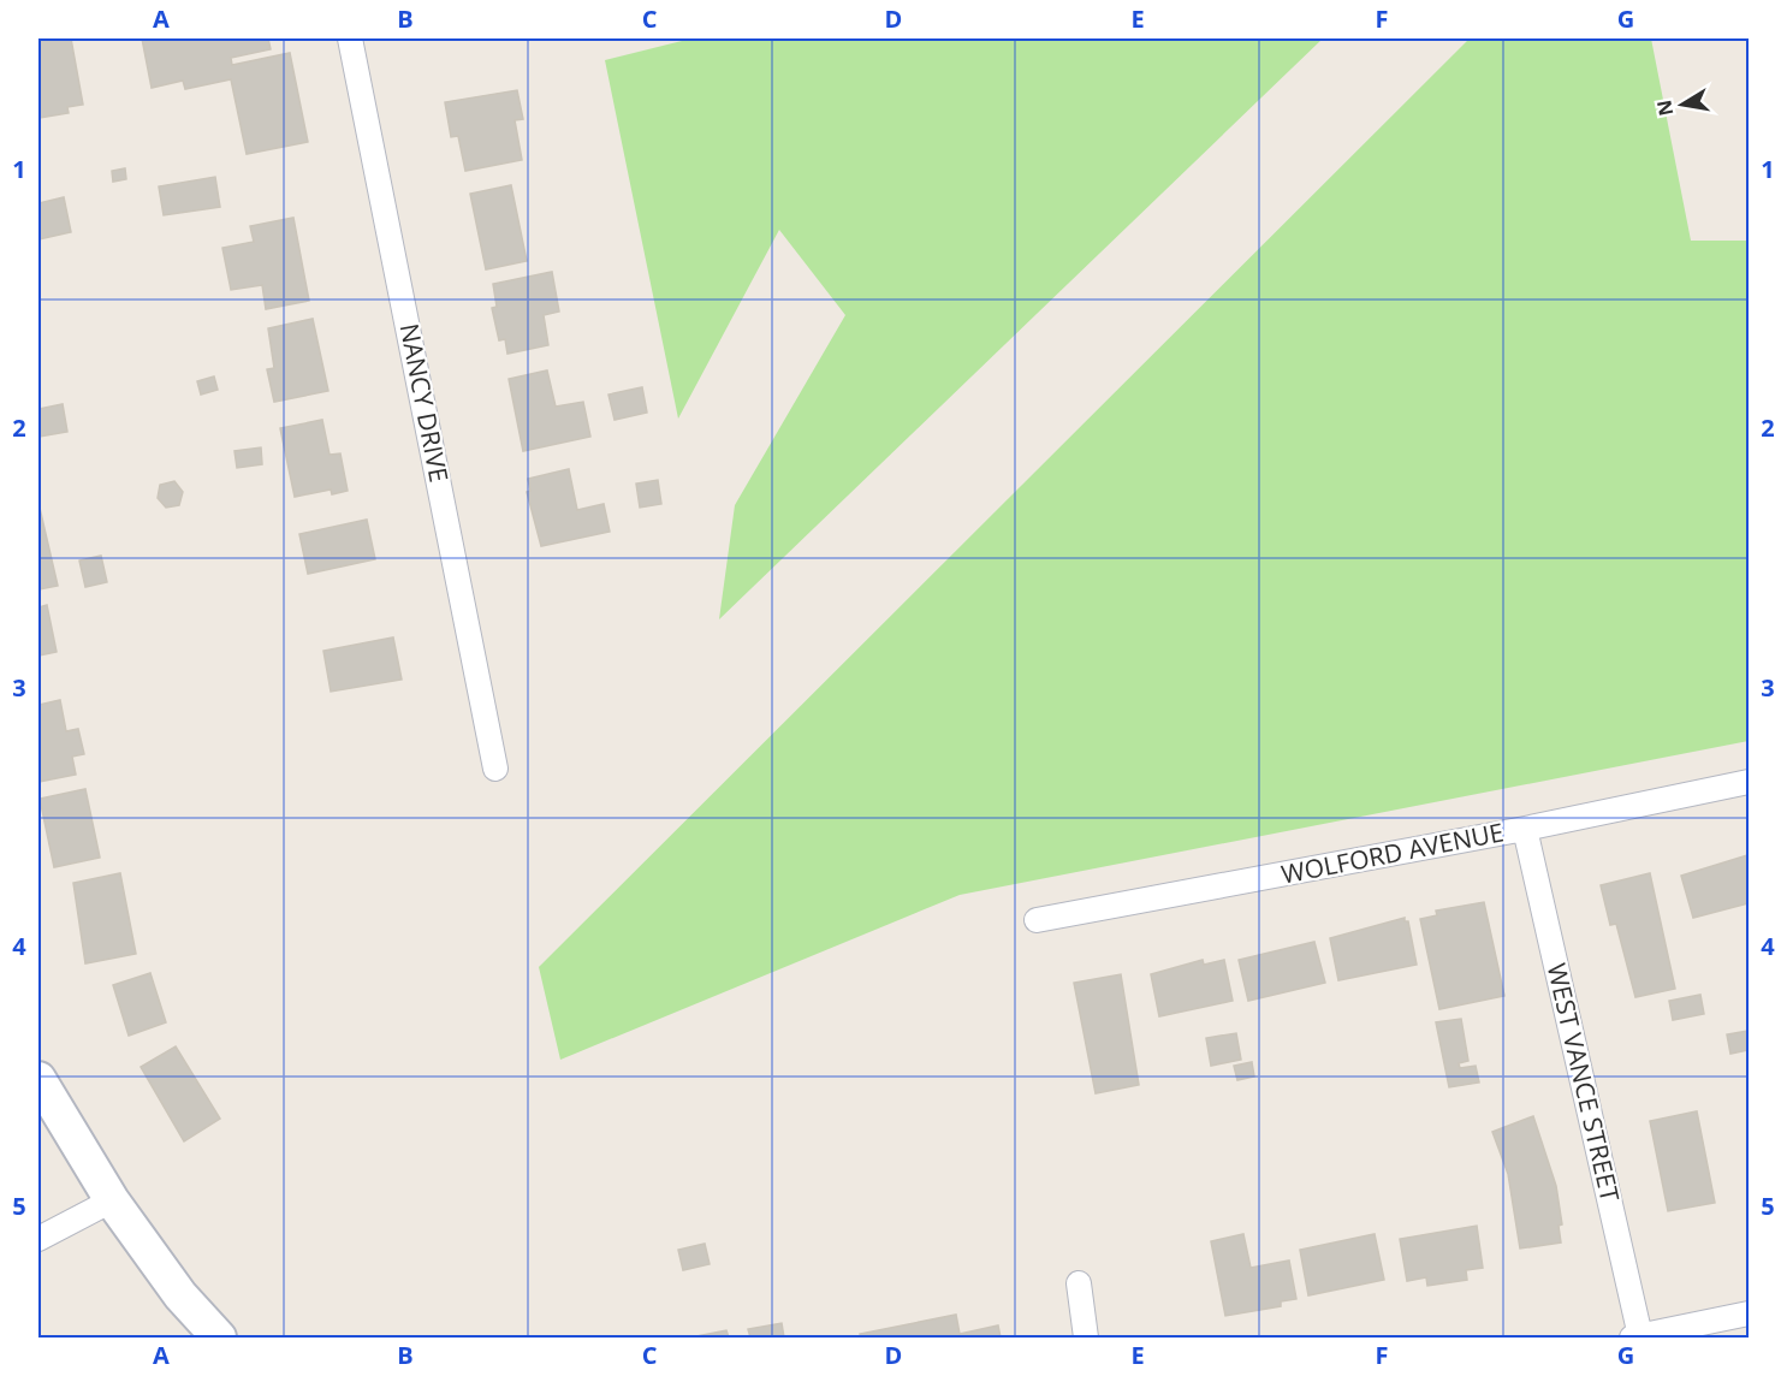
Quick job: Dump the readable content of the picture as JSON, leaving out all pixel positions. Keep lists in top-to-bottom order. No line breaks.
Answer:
{"streets":{"street":["NANCY DRIVE","WOLFORD AVENUE","WEST VANCE STREET"]},"crossings":[["WOLFORD AVENUE","WEST VANCE STREET"]],"north":"left","grid":{"columns":["A","B","C","D","E","F","G"],"rows":["1","2","3","4","5"]}}
